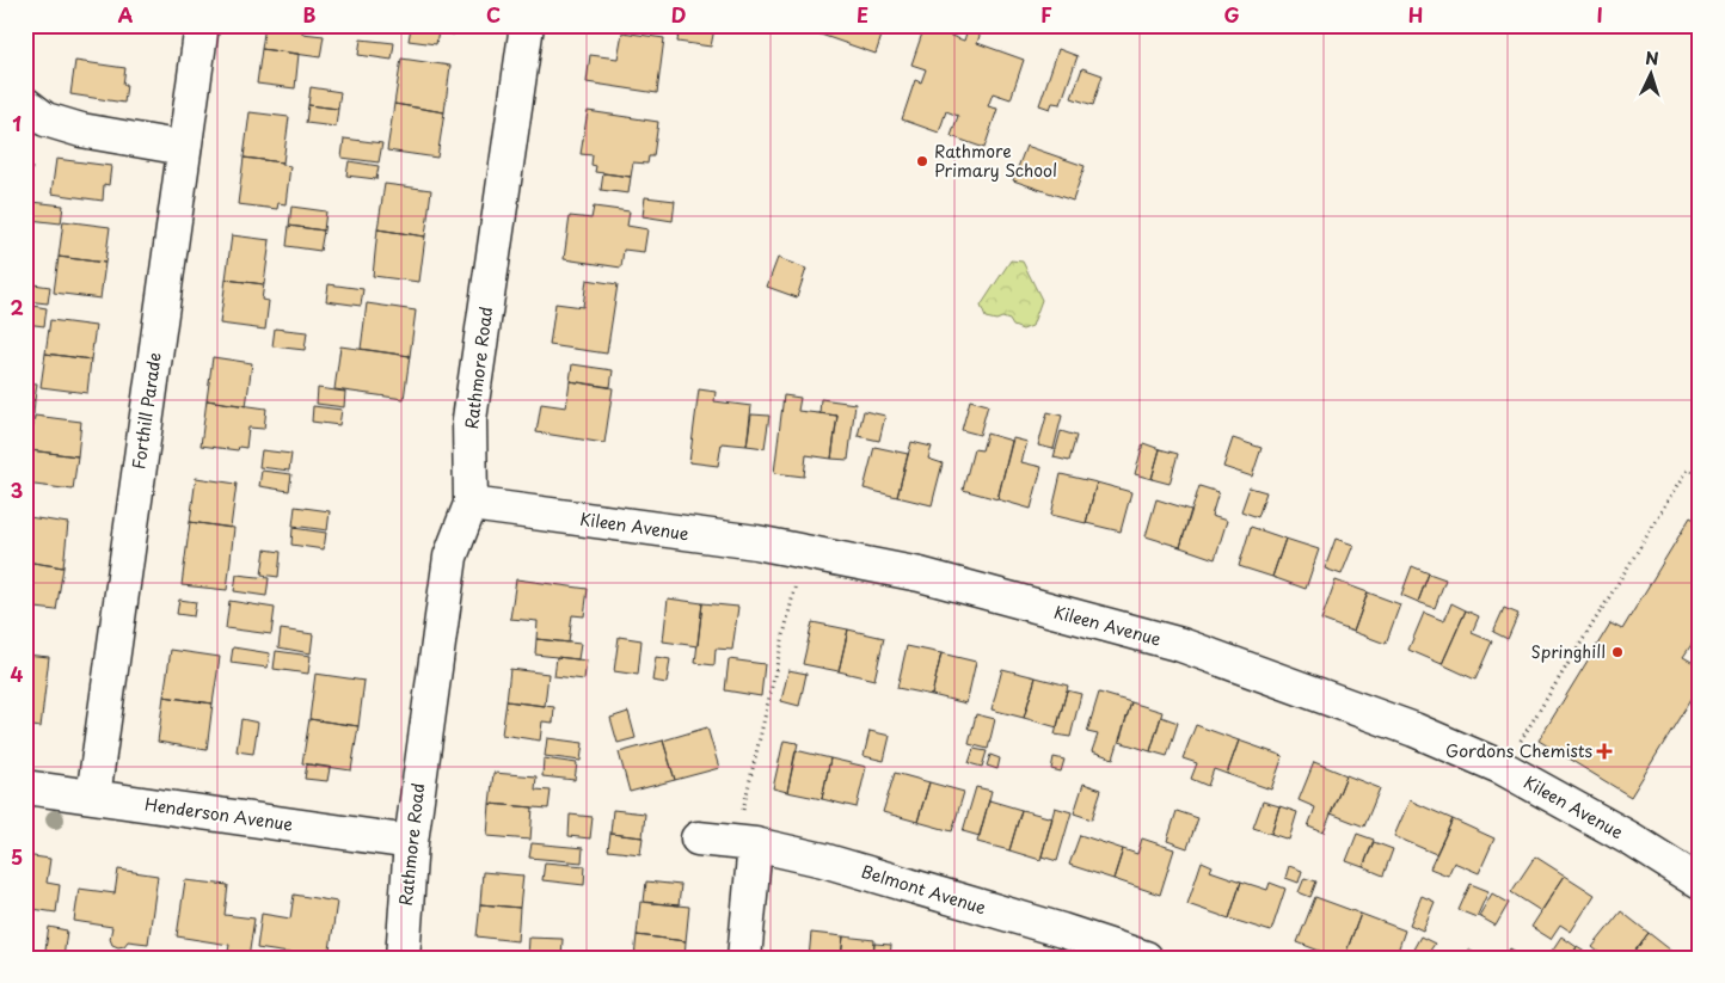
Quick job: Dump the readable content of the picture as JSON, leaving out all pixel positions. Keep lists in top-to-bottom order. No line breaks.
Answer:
{"streets":{"street":["Rathmore Road","Forthill Parade","Kileen Avenue","Henderson Avenue","Belmont Avenue"]},"crossings":[["Rathmore Road","Kileen Avenue"],["Rathmore Road","Henderson Avenue"],["Forthill Parade","Henderson Avenue"]],"places":{"other":["Rathmore Primary School","Springhill"],"health":["Gordons Chemists"]},"north":"top","grid":{"columns":["A","B","C","D","E","F","G","H","I"],"rows":["1","2","3","4","5"]}}
